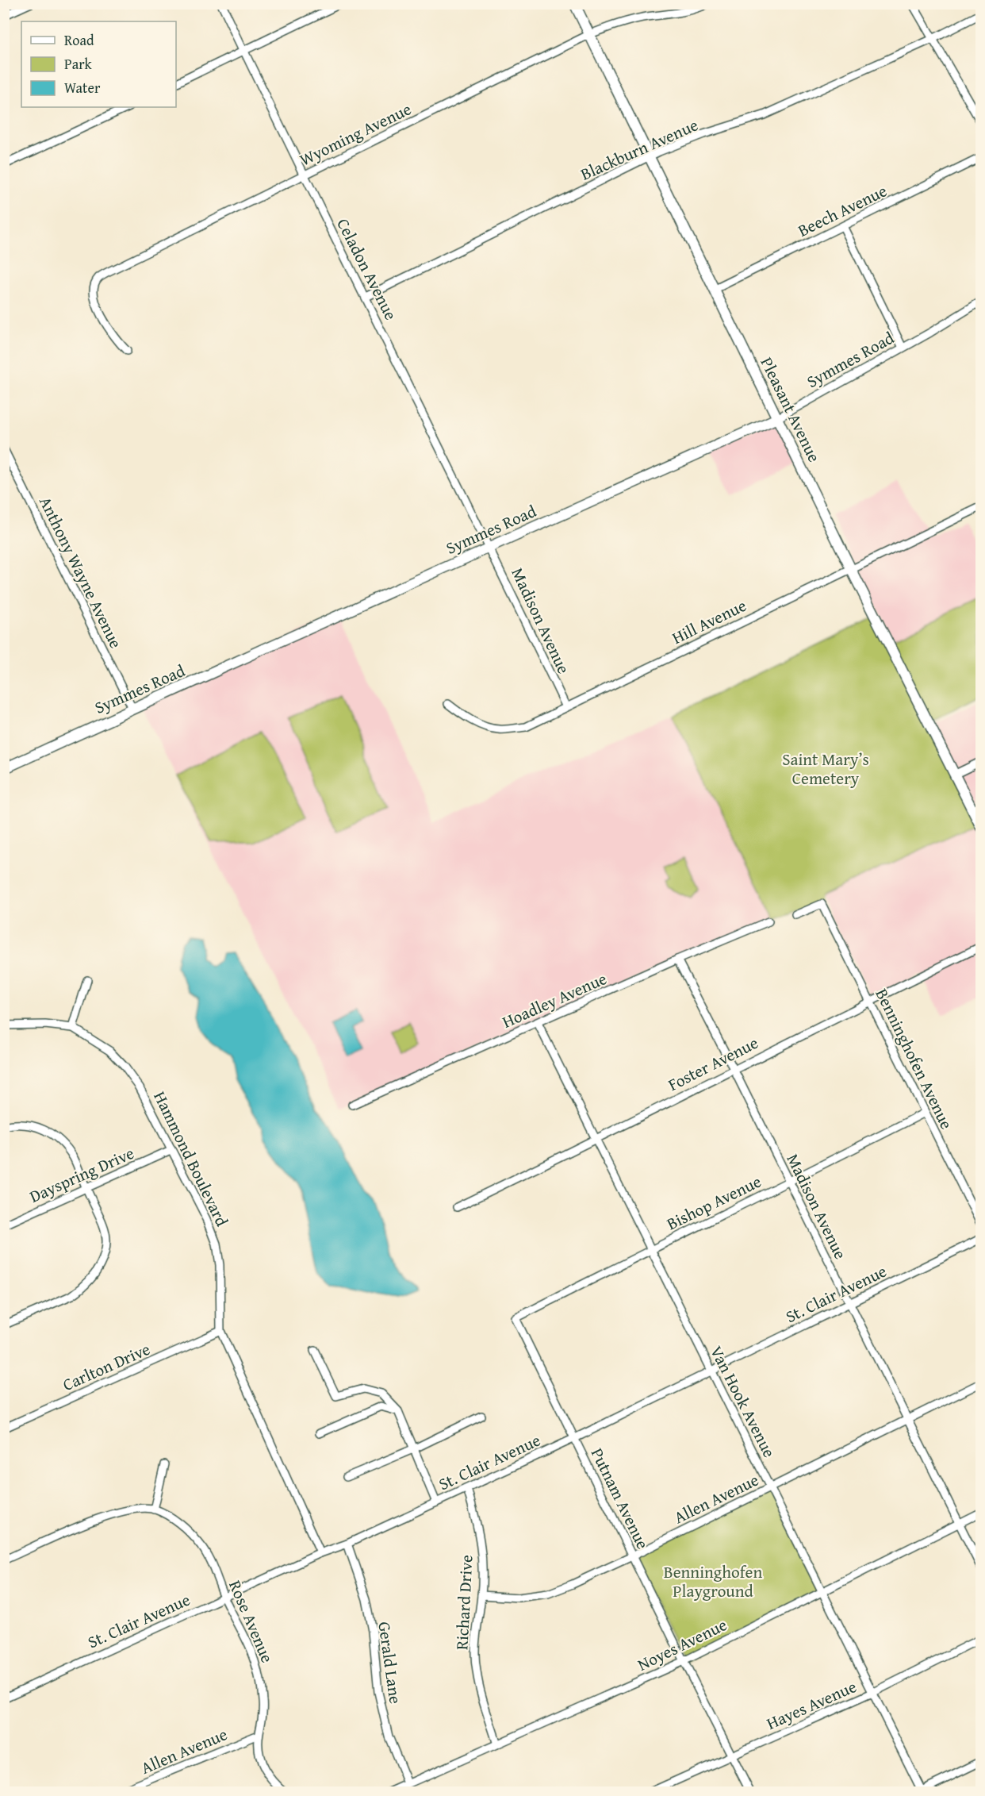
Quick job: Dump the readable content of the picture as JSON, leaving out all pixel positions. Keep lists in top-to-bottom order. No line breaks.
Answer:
{"streets":{"main road":["Symmes Road","Pleasant Avenue"],"street":["Wyoming Avenue","Blackburn Avenue","Beech Avenue","Celadon Avenue","Anthony Wayne Avenue","Madison Avenue","Hill Avenue","Hoadley Avenue","Benninghofen Avenue","Foster Avenue","Hammond Boulevard","Dayspring Drive","Bishop Avenue","St. Clair Avenue","Carlton Drive","Van Hook Avenue","Putnam Avenue","Allen Avenue","Richard Drive","Rose Avenue","Noyes Avenue","Gerald Lane","Hayes Avenue"]},"crossings":[["Wyoming Avenue","Celadon Avenue"],["Wyoming Avenue","Pleasant Avenue"],["Blackburn Avenue","Celadon Avenue"],["Blackburn Avenue","Pleasant Avenue"],["Beech Avenue","Pleasant Avenue"],["Celadon Avenue","Symmes Road"],["Celadon Avenue","Madison Avenue"],["Symmes Road","Pleasant Avenue"],["Symmes Road","Anthony Wayne Avenue"],["Symmes Road","Madison Avenue"],["Pleasant Avenue","Hill Avenue"],["Madison Avenue","Hill Avenue"],["Madison Avenue","Hoadley Avenue"],["Madison Avenue","Foster Avenue"],["Madison Avenue","Bishop Avenue"],["Madison Avenue","St. Clair Avenue"],["Madison Avenue","Allen Avenue"],["Madison Avenue","Noyes Avenue"],["Hoadley Avenue","Van Hook Avenue"],["Benninghofen Avenue","Foster Avenue"],["Benninghofen Avenue","Bishop Avenue"],["Foster Avenue","Van Hook Avenue"],["Hammond Boulevard","Dayspring Drive"],["Hammond Boulevard","St. Clair Avenue"],["Hammond Boulevard","Carlton Drive"],["Bishop Avenue","Van Hook Avenue"],["Bishop Avenue","Putnam Avenue"],["St. Clair Avenue","Van Hook Avenue"],["St. Clair Avenue","Putnam Avenue"],["St. Clair Avenue","Richard Drive"],["St. Clair Avenue","Rose Avenue"],["St. Clair Avenue","Gerald Lane"],["Van Hook Avenue","Allen Avenue"],["Van Hook Avenue","Noyes Avenue"],["Van Hook Avenue","Hayes Avenue"],["Putnam Avenue","Allen Avenue"],["Putnam Avenue","Noyes Avenue"],["Putnam Avenue","Hayes Avenue"],["Allen Avenue","Richard Drive"],["Allen Avenue","Rose Avenue"],["Richard Drive","Noyes Avenue"],["Noyes Avenue","Gerald Lane"]],"parks":["Saint Mary’s Cemetery","Benninghofen Playground"],"legend":["Road","Park","Water"]}
